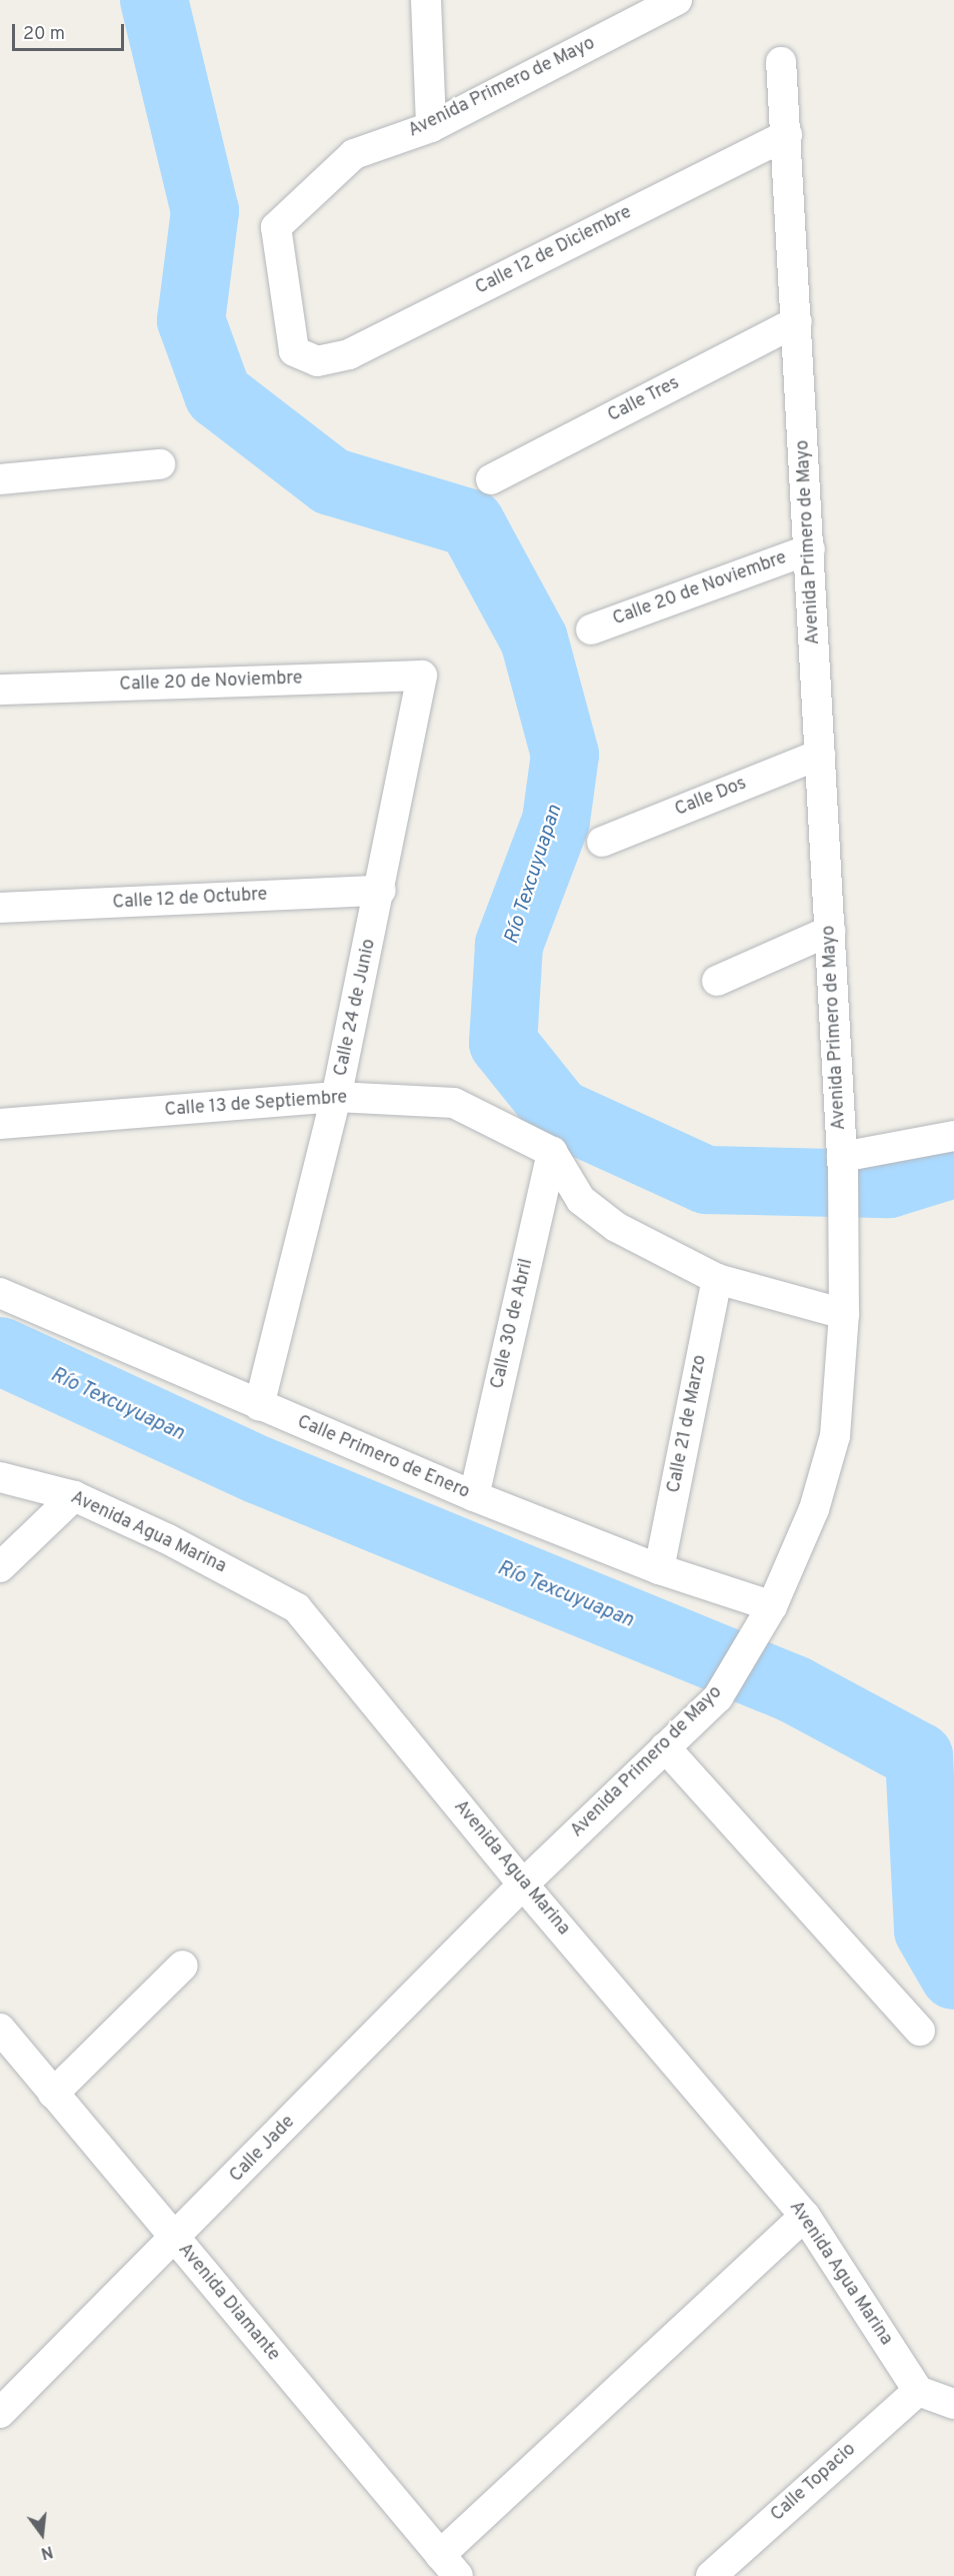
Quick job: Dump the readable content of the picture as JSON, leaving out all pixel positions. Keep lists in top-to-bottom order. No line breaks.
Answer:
{"streets":{"street":["Avenida Primero de Mayo","Calle 12 de Diciembre","Calle Tres","Calle 20 de Noviembre","Calle Dos","Calle 12 de Octubre","Calle 24 de Junio","Calle 13 de Septiembre","Calle 30 de Abril","Calle 21 de Marzo","Calle Primero de Enero","Avenida Agua Marina","Calle Jade","Avenida Diamante","Calle Topacio"]},"crossings":[["Avenida Primero de Mayo","Calle 12 de Diciembre"],["Avenida Primero de Mayo","Calle Tres"],["Avenida Primero de Mayo","Calle 20 de Noviembre"],["Avenida Primero de Mayo","Calle Dos"],["Avenida Primero de Mayo","Calle Primero de Enero"],["Avenida Primero de Mayo","Avenida Agua Marina"],["Avenida Primero de Mayo","Calle Jade"],["Calle 20 de Noviembre","Calle 24 de Junio"],["Calle 12 de Octubre","Calle 24 de Junio"],["Calle 24 de Junio","Calle 13 de Septiembre"],["Calle 24 de Junio","Calle Primero de Enero"],["Calle 13 de Septiembre","Calle 30 de Abril"],["Calle 30 de Abril","Calle Primero de Enero"],["Calle 21 de Marzo","Calle Primero de Enero"],["Avenida Agua Marina","Calle Jade"],["Avenida Agua Marina","Calle Topacio"],["Calle Jade","Avenida Diamante"]],"water":["Río Texcuyuapan"],"scale_bar":"20 m","north":"bottom"}
